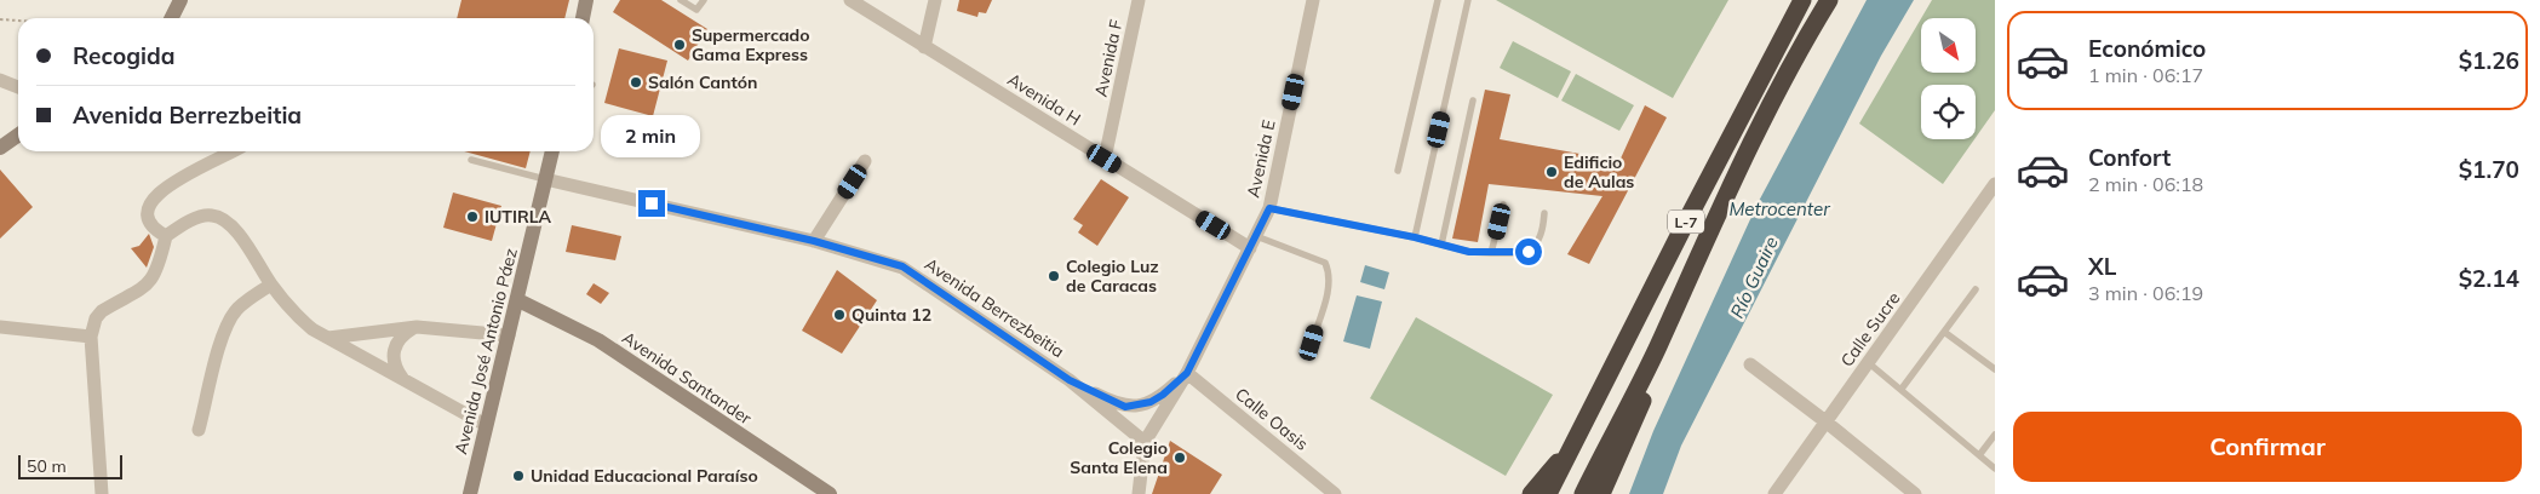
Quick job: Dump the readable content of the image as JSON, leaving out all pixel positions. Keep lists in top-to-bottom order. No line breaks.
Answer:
{"streets":{"highway":["L-7"],"street":["Avenida F","Avenida H","Avenida E","Avenida Berrezbeitia","Calle Sucre","Avenida José Antonio Páez","Avenida Santander","Calle Oasis"]},"crossings":[["Avenida F","Avenida H"],["Avenida H","Avenida E"],["Avenida E","Avenida Berrezbeitia"],["Avenida E","Calle Oasis"],["Avenida Berrezbeitia","Avenida José Antonio Páez"],["Avenida Berrezbeitia","Calle Oasis"],["Avenida José Antonio Páez","Avenida Santander"]],"water":["Metrocenter","Río Guaire"],"places":["Supermercado Gama Express","Salón Cantón","Edificio de Aulas","IUTIRLA","Colegio Luz de Caracas","Quinta 12","Colegio Santa Elena","Unidad Educacional Paraíso"],"scale_bar":"50 m","north":"bottom right","page":{"list":[{"name":"Económico","note":"1 min · 06:17","value":"$1.26"},{"name":"Confort","note":"2 min · 06:18","value":"$1.70"},{"name":"XL","note":"3 min · 06:19","value":"$2.14"}],"banner":["Recogida","Avenida Berrezbeitia"],"bubble":"2 min","buttons":"Confirmar","scale":"50 m"}}
